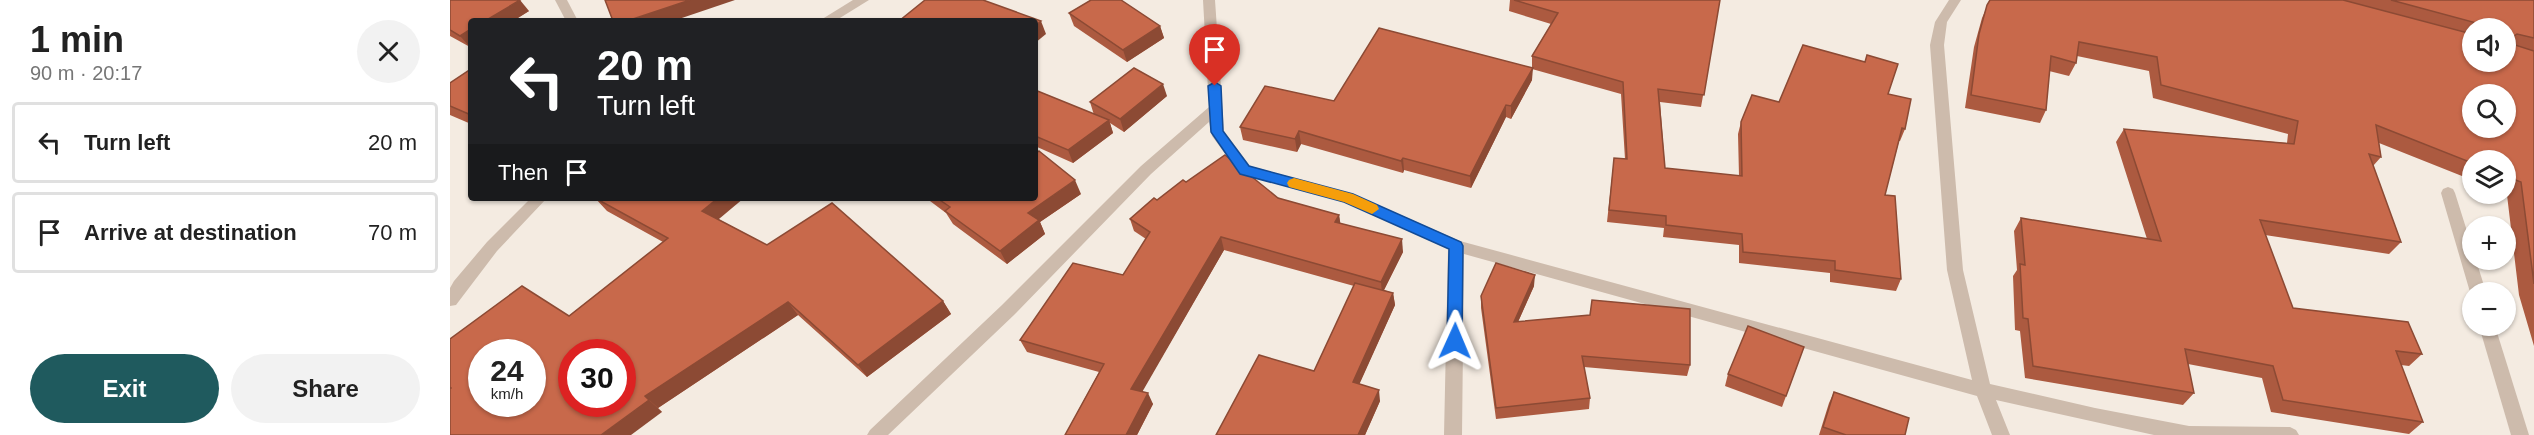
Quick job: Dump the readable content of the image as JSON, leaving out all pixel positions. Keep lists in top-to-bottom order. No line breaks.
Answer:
{"page":{"heading":["1 min","90 m · 20:17"],"map_buttons":["+","−"],"turn":["20 m","Turn left"],"list":[{"name":"Turn left","value":"20 m"},{"name":"Arrive at destination","value":"70 m"}],"then":"Then","speed":"24 km/h","limit":"30","buttons":["Exit","Share"]}}
